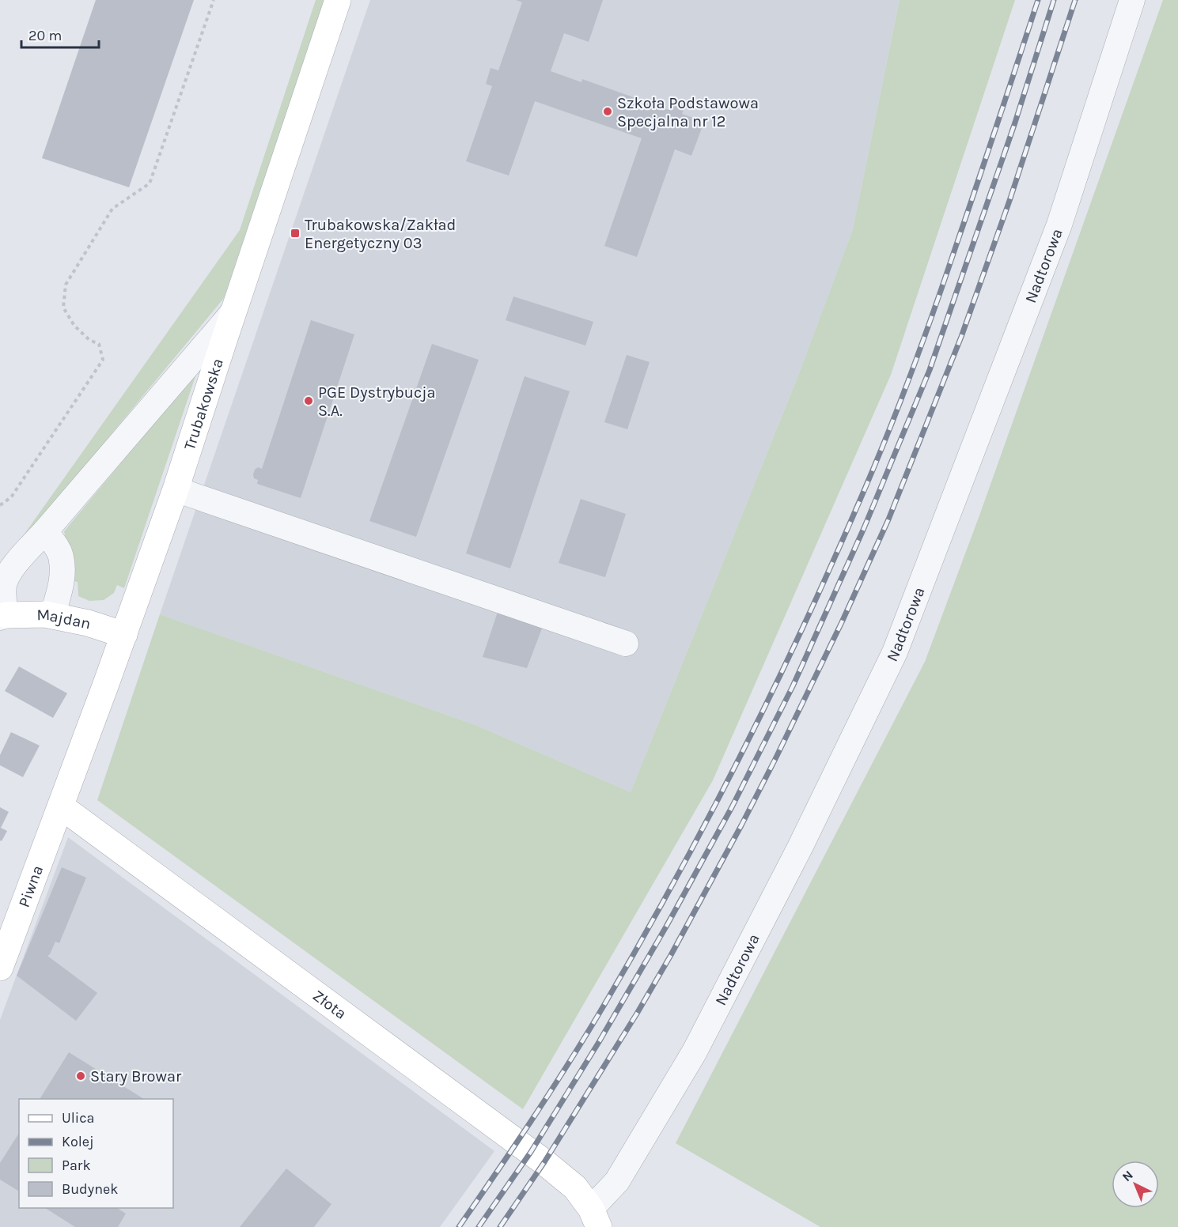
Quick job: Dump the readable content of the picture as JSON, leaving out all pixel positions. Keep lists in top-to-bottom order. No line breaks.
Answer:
{"streets":{"street":["Nadtorowa","Trubakowska","Majdan","Piwna","Złota"]},"crossings":[["Nadtorowa","Złota"],["Trubakowska","Majdan"],["Trubakowska","Piwna"],["Trubakowska","Złota"],["Piwna","Złota"]],"places":{"other":["Szkoła Podstawowa Specjalna nr 12","PGE Dystrybucja S.A.","Stary Browar"],"transit":["Trubakowska/Zakład Energetyczny 03"]},"legend":["Ulica","Kolej","Park","Budynek"],"scale_bar":"20 m","north":"top left"}
